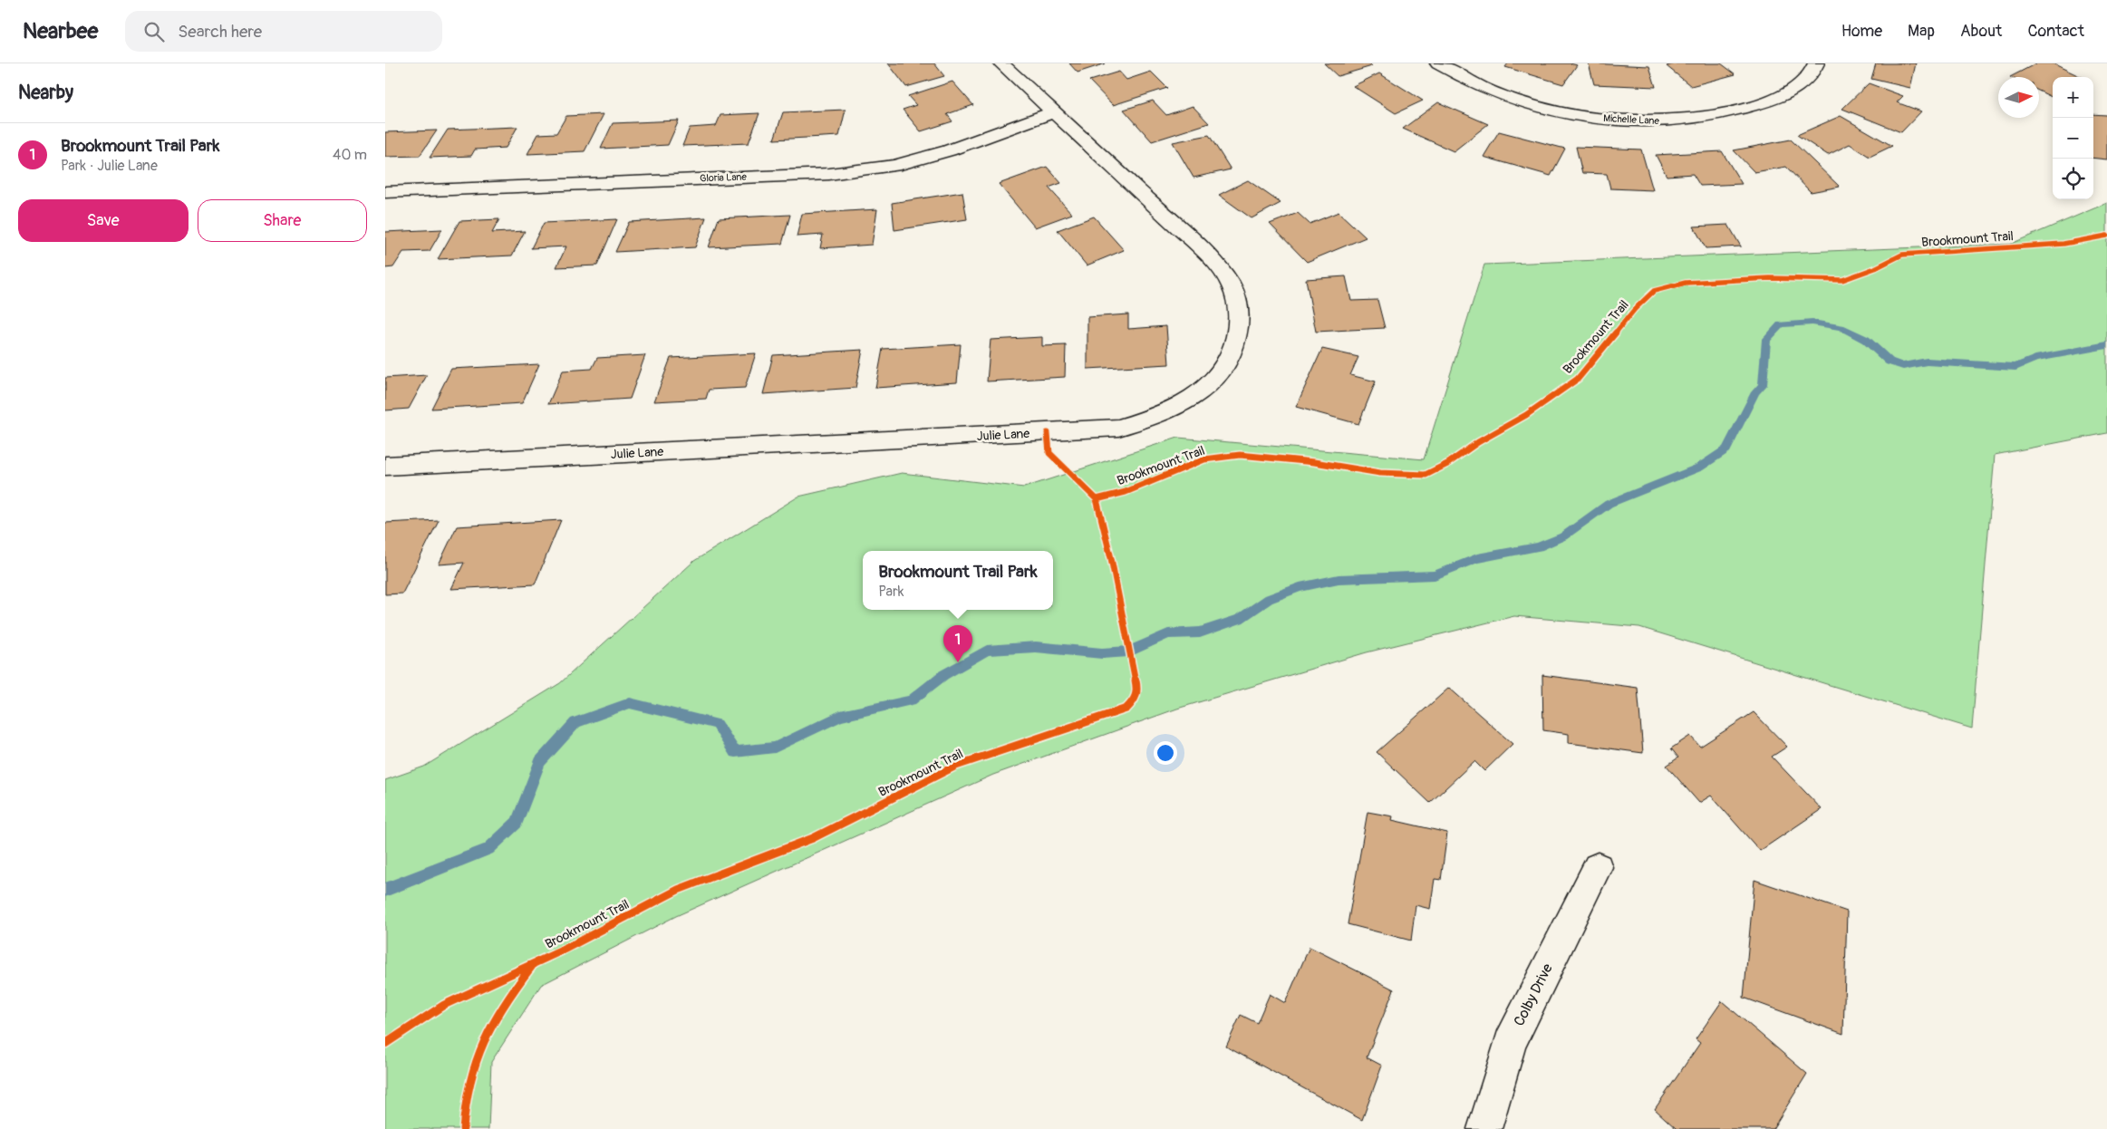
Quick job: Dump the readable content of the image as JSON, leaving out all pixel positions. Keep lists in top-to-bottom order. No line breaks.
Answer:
{"streets":{"street":["Michelle Lane","Gloria Lane","Julie Lane","Colby Drive"],"cycle path":["Brookmount Trail"]},"crossings":[["Gloria Lane","Julie Lane"]],"north":"right","page":{"header":"Nearbee","search":"Search here","nav":["Home","Map","About","Contact"],"heading":"Nearby","map_buttons":["+","−"],"list":[{"mark":"1","name":"Brookmount Trail Park","note":"Park · Julie Lane","value":"40 m"}],"buttons":["Save","Share"],"popup":["Brookmount Trail Park","Park"],"pins":"1"}}
